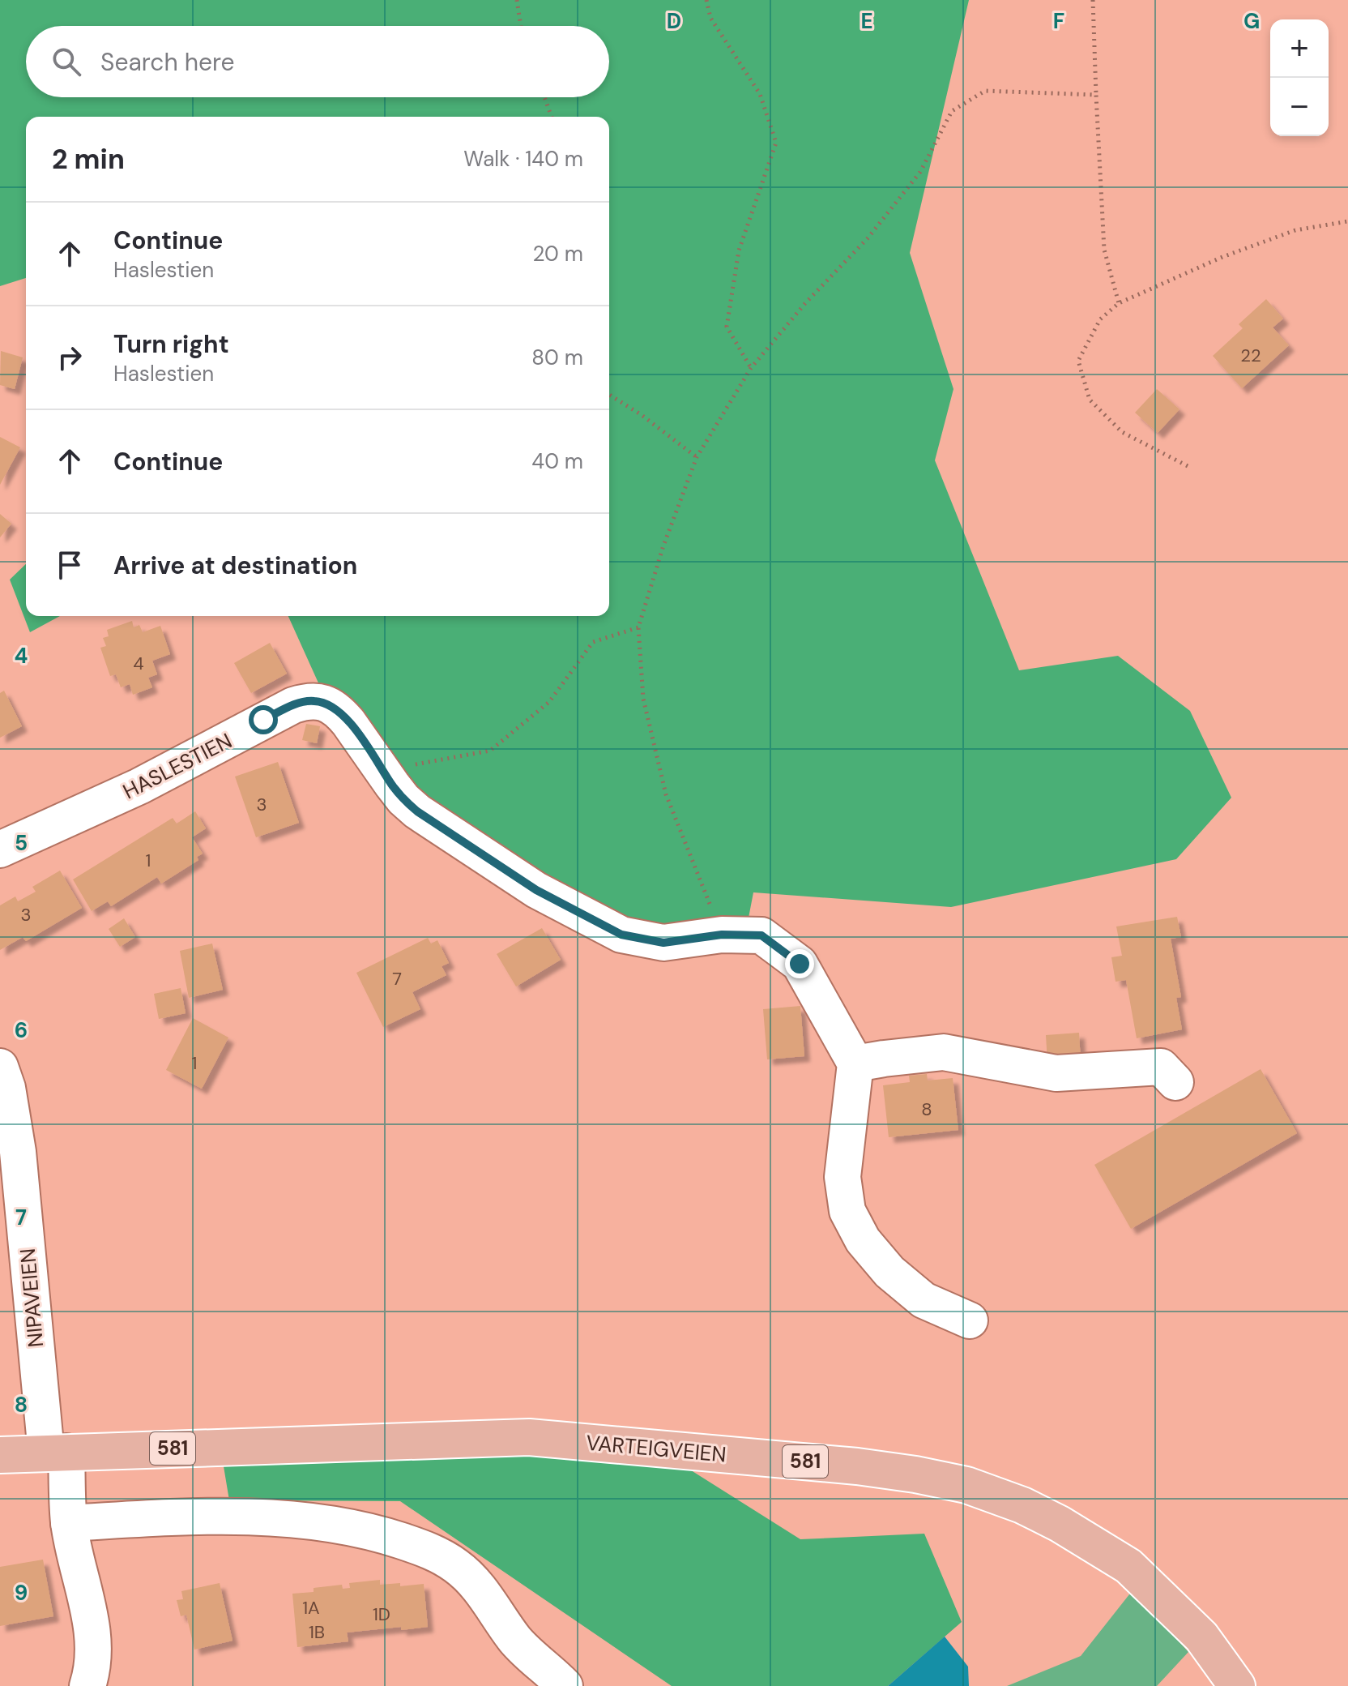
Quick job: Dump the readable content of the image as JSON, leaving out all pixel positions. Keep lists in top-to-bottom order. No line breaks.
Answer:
{"streets":{"main road":["581","VARTEIGVEIEN"],"street":["HASLESTIEN","NIPAVEIEN"]},"crossings":[["NIPAVEIEN","VARTEIGVEIEN"]],"house_numbers":["22","4","3","1","3","7","1","8","1A","1D","1B"],"page":{"map_buttons":["+","−"],"search":"Search here","heading":["2 min","Walk · 140 m"],"list":[["Continue","Haslestien","20 m"],["Turn right","Haslestien","80 m"],["Continue","40 m"],"Arrive at destination"]},"grid":{"columns":["D","E","F","G"],"rows":["4","5","6","7","8","9"]}}
